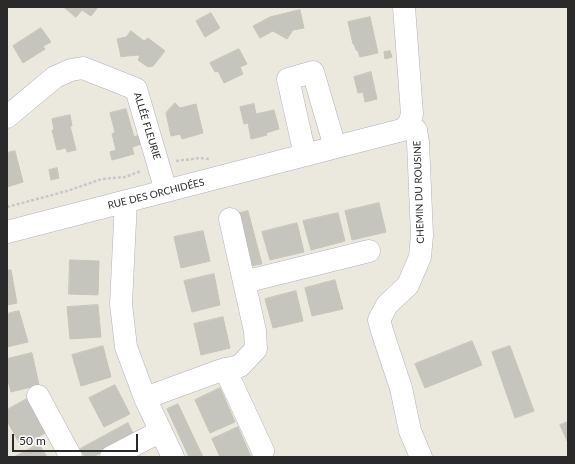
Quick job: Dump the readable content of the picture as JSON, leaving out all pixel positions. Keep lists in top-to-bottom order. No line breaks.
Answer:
{"streets":{"street":["ALLÉE FLEURIE","CHEMIN DU ROUSINE","RUE DES ORCHIDÉES"]},"crossings":[["ALLÉE FLEURIE","RUE DES ORCHIDÉES"],["CHEMIN DU ROUSINE","RUE DES ORCHIDÉES"]],"scale_bar":"50 m"}
